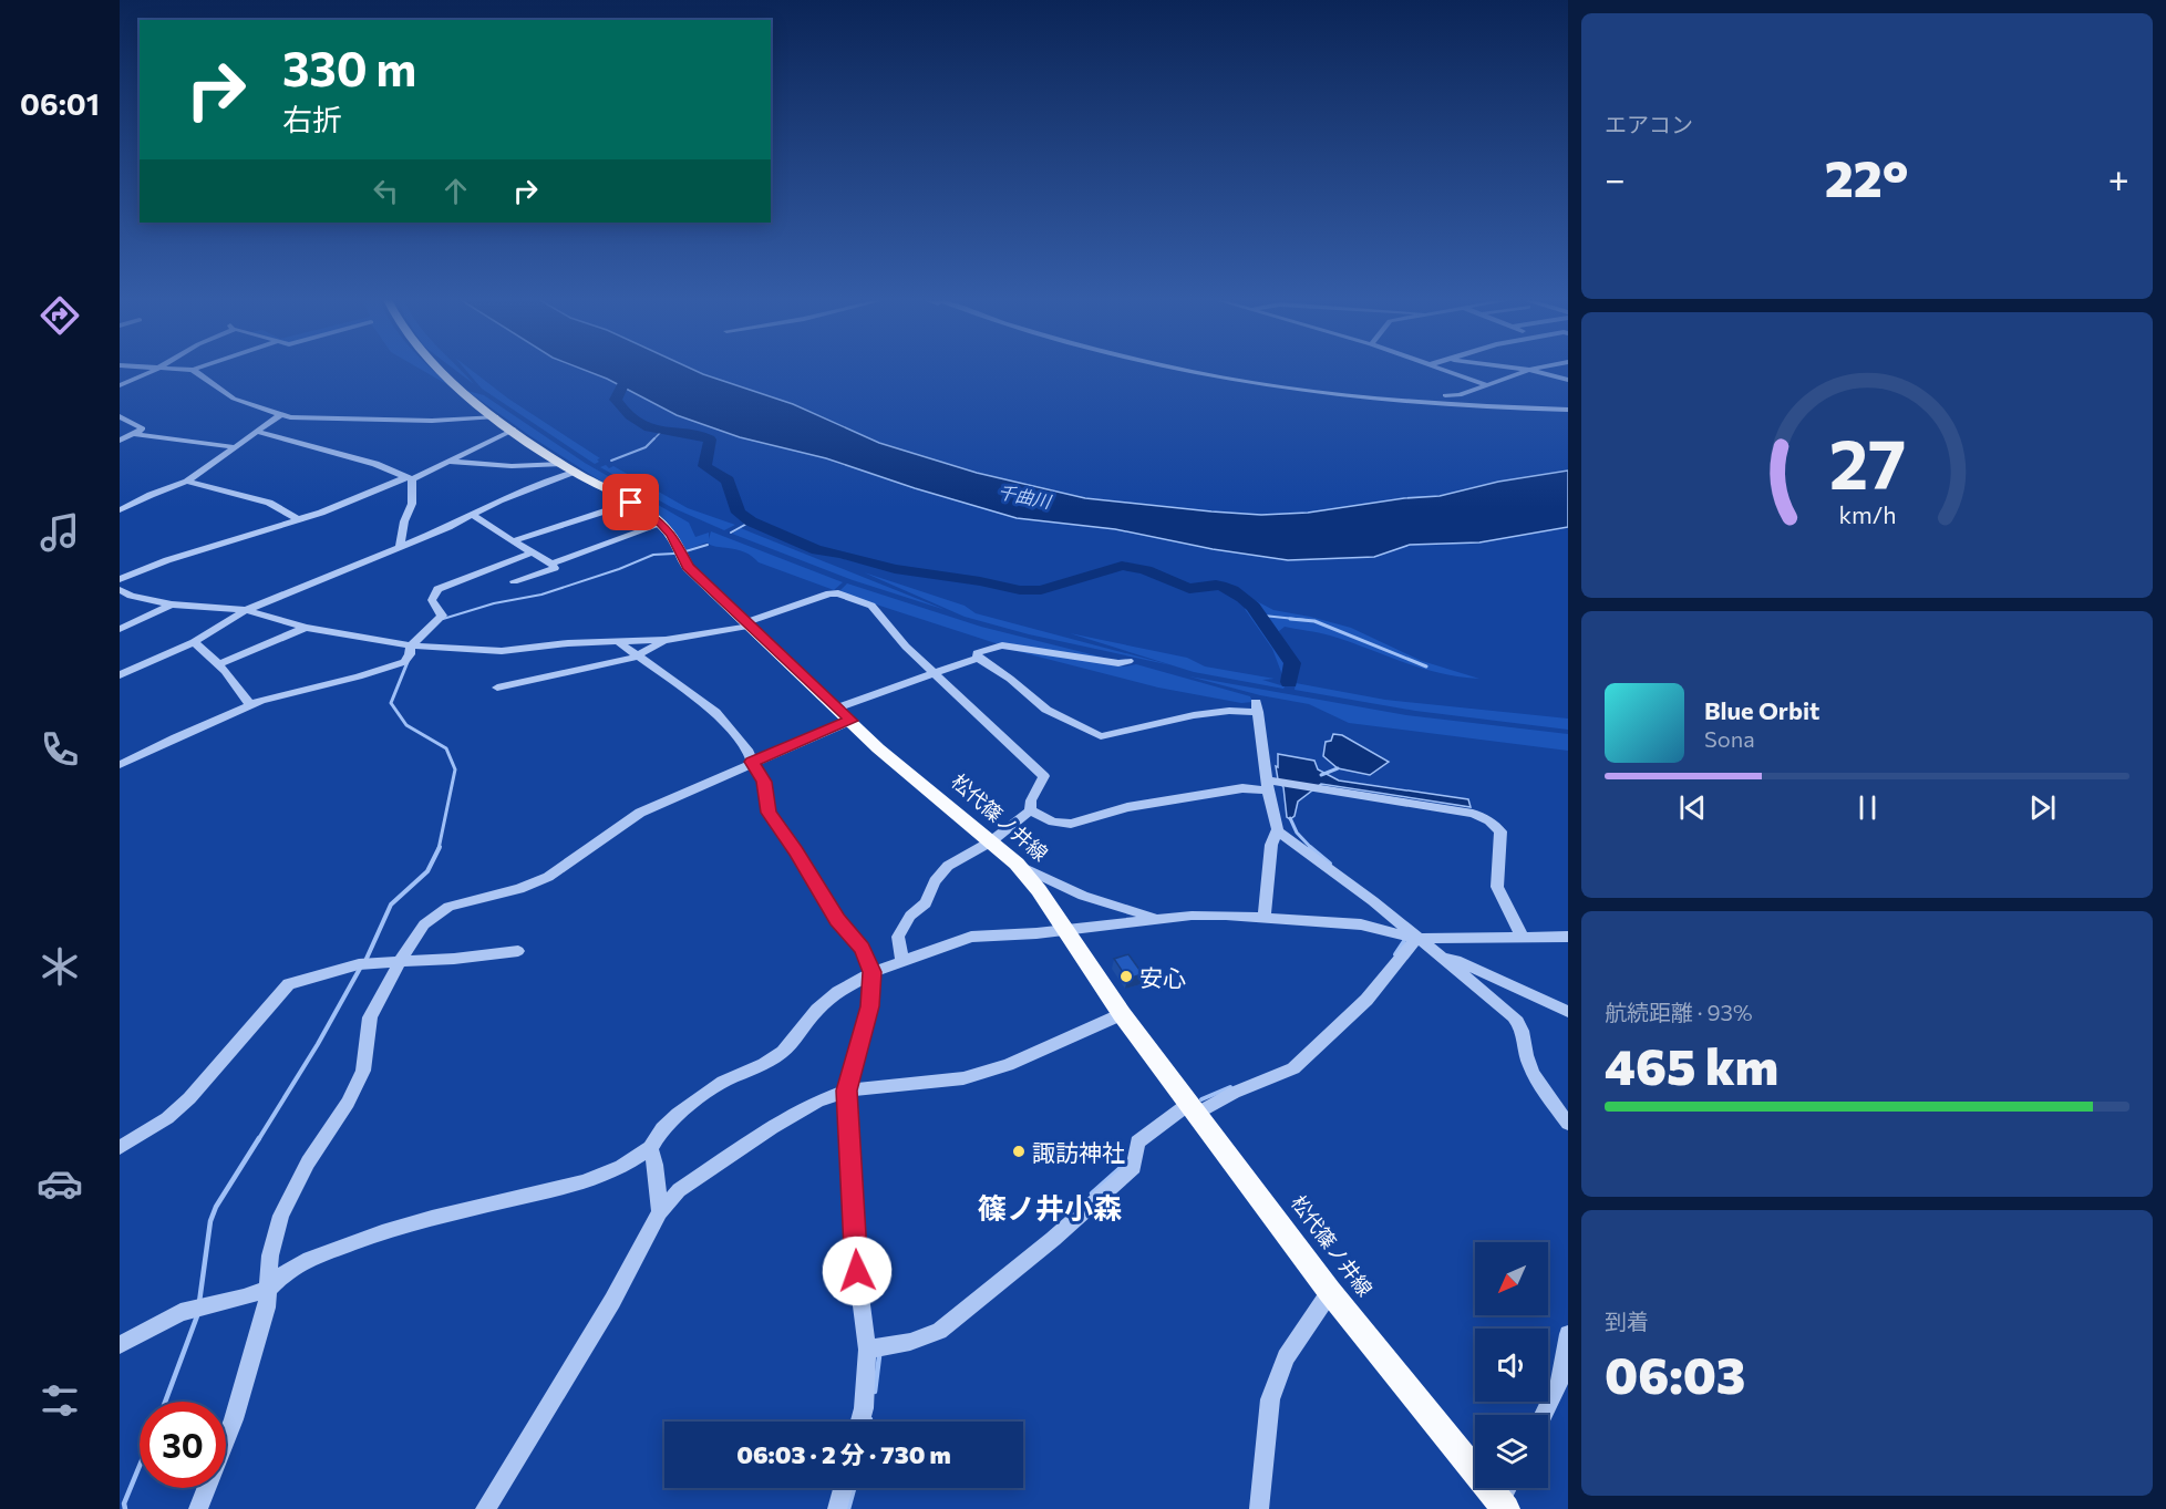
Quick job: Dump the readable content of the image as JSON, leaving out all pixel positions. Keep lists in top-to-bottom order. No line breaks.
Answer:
{"streets":{"main road":["松代篠ノ井線"]},"districts":["篠ノ井小森"],"water":["千曲川"],"places":["安心","諏訪神社"],"north":"bottom left","page":{"tabs":"06:01","tile":["エアコン",["航続距離 · 93%","465 km"],["到着","06:03"]],"turn":["330 m","右折"],"heat":["−","22°","+"],"song":["Blue Orbit","Sona"],"limit":"30","trip":"06:03 · 2 分 · 730 m","gauge":["27","km/h"]}}
